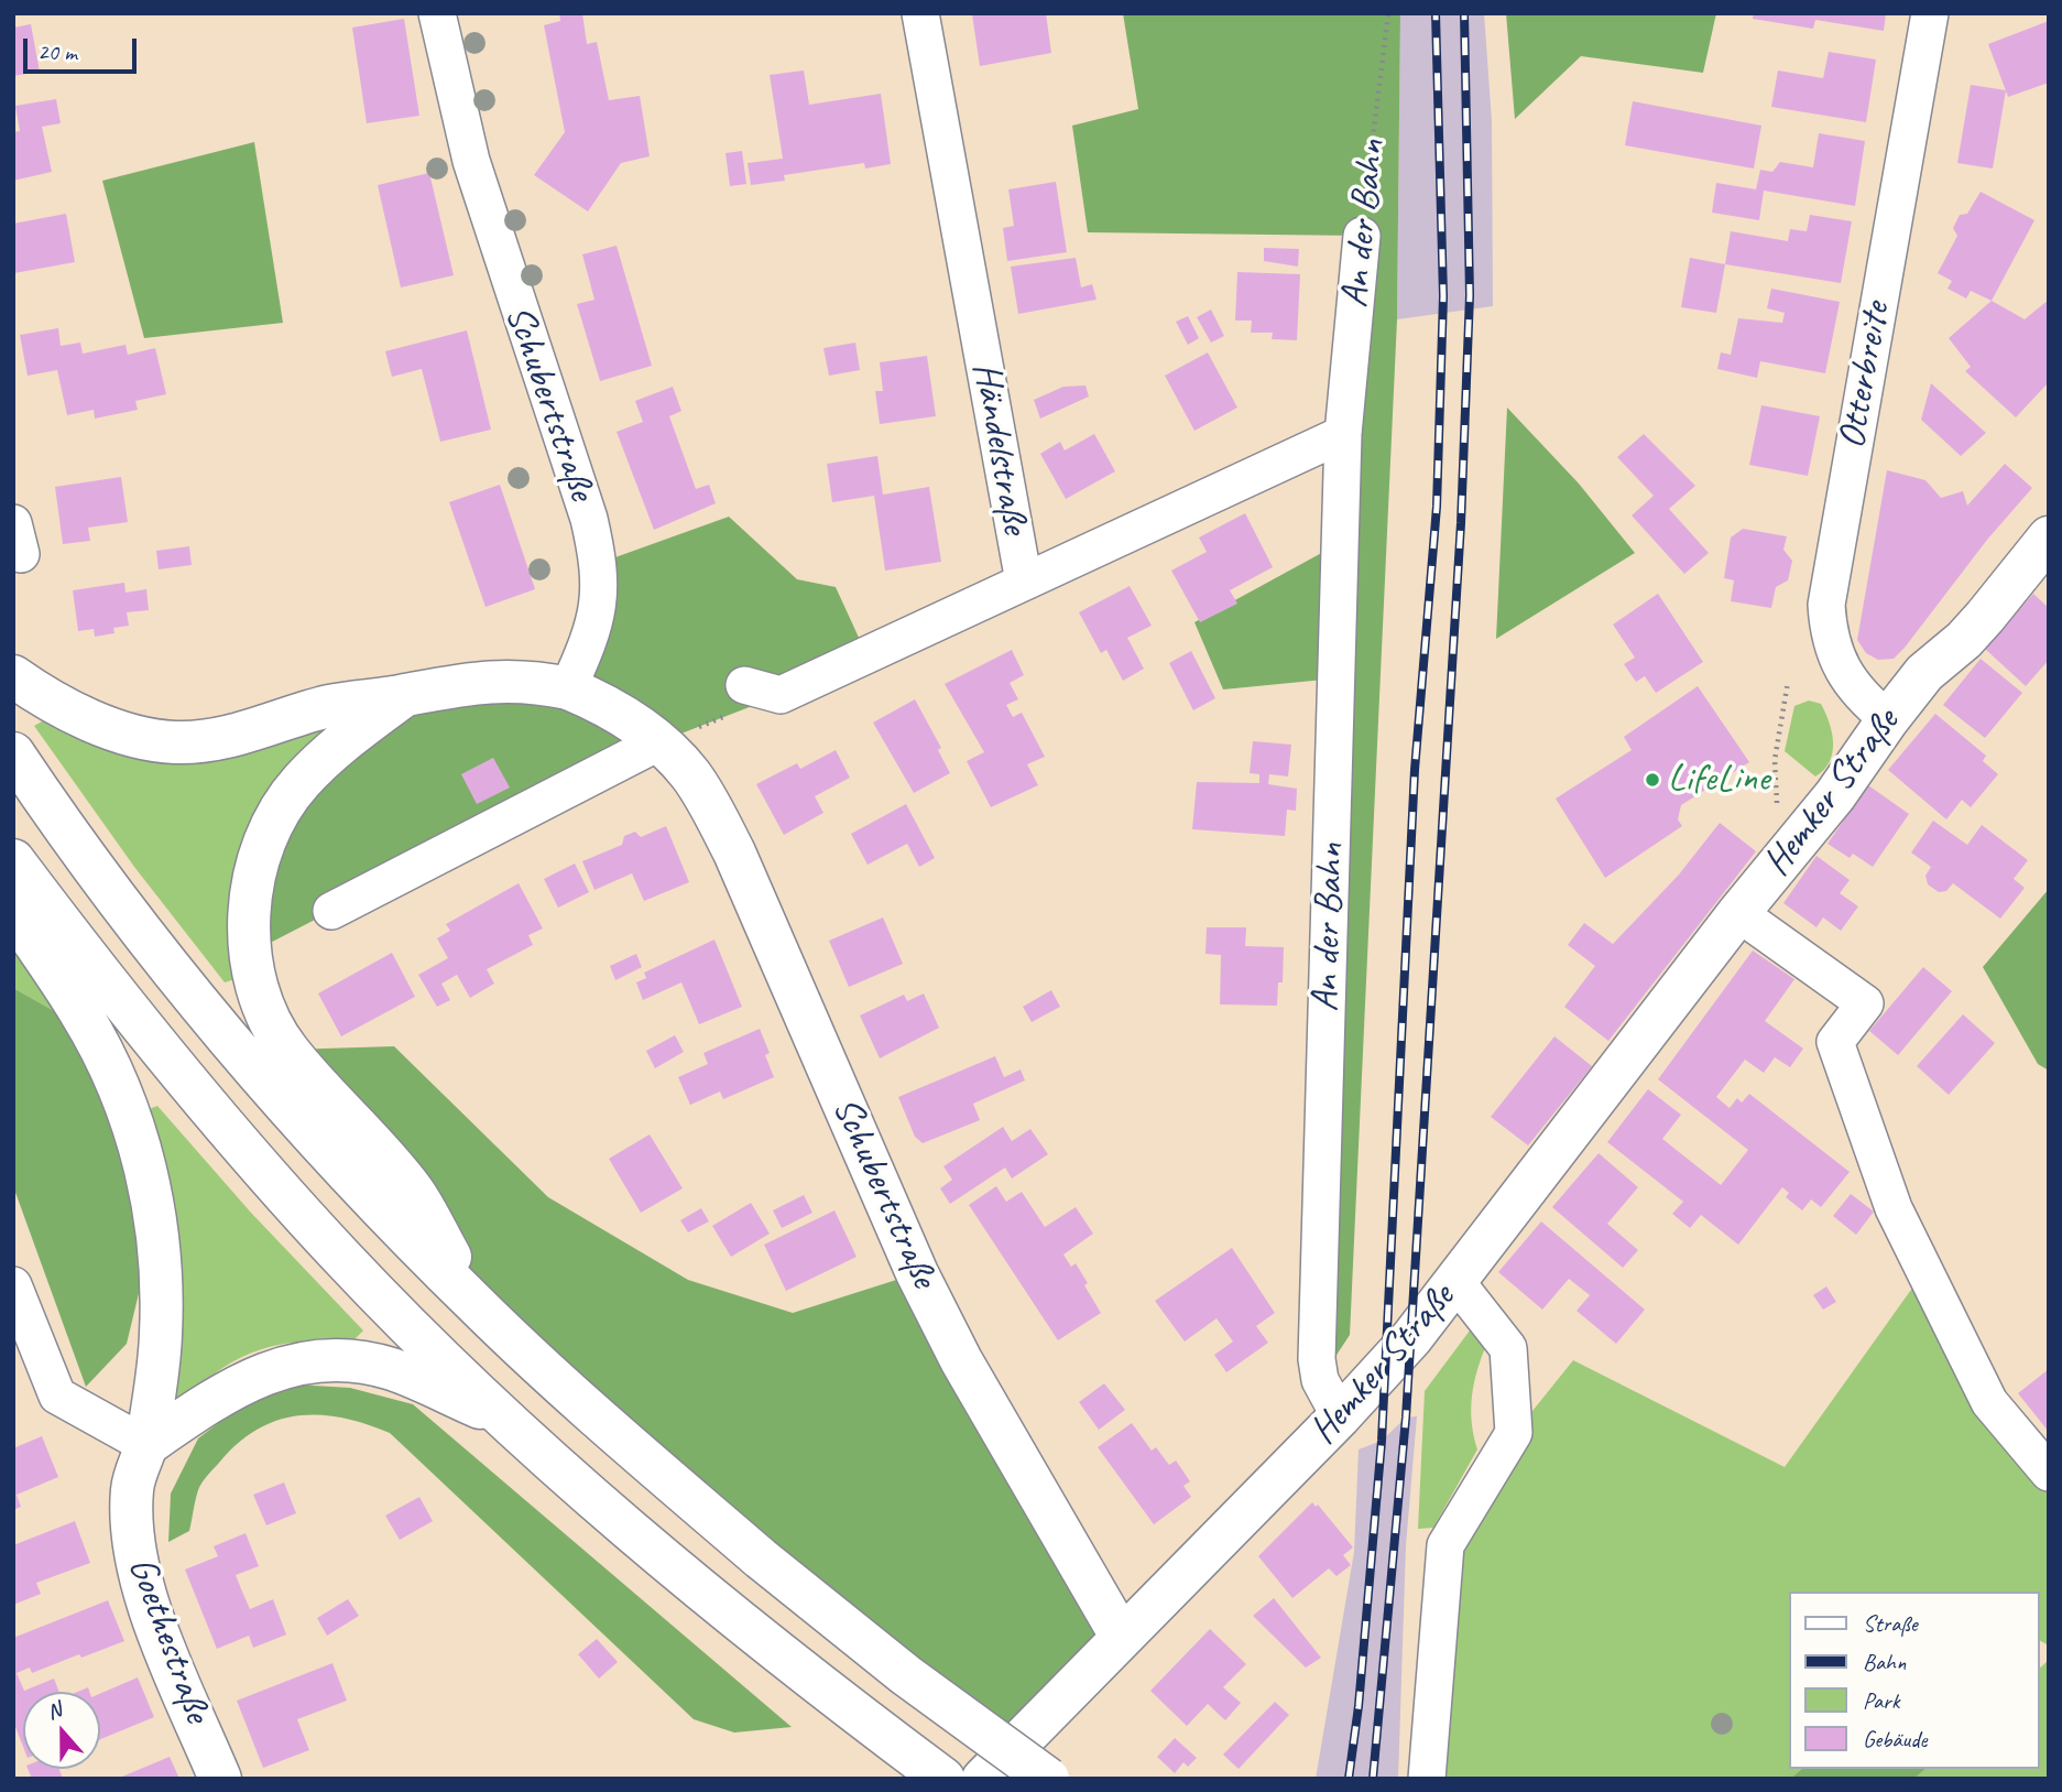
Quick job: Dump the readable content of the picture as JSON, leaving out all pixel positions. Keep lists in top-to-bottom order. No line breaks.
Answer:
{"streets":{"main road":["Schubertstraße","Hemker Straße","Goethestraße"],"street":["An der Bahn","Otterbreite","Händelstraße"]},"crossings":[["An der Bahn","Hemker Straße"],["Otterbreite","Hemker Straße"],["Schubertstraße","Hemker Straße"]],"places":["LifeLine"],"legend":["Straße","Bahn","Park","Gebäude"],"scale_bar":"20 m","north":"top"}
